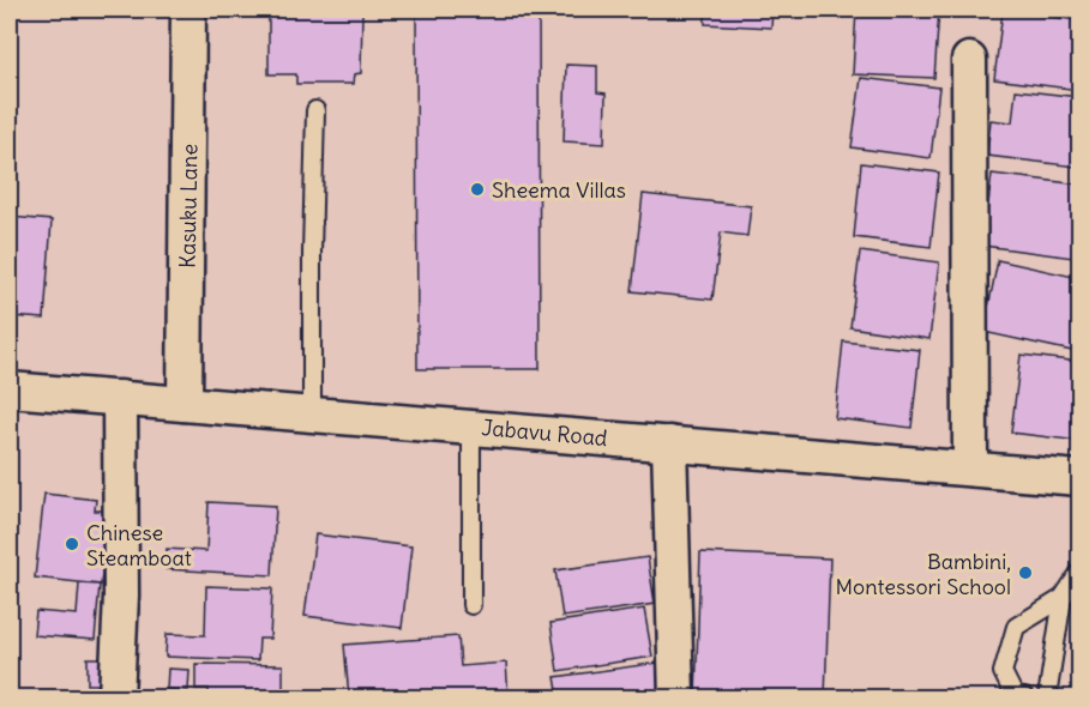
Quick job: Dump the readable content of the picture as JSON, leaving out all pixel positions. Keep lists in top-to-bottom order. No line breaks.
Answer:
{"streets":{"street":["Kasuku Lane","Jabavu Road"]},"crossings":[["Kasuku Lane","Jabavu Road"]],"places":["Sheema Villas","Chinese Steamboat","Bambini, Montessori School"]}
